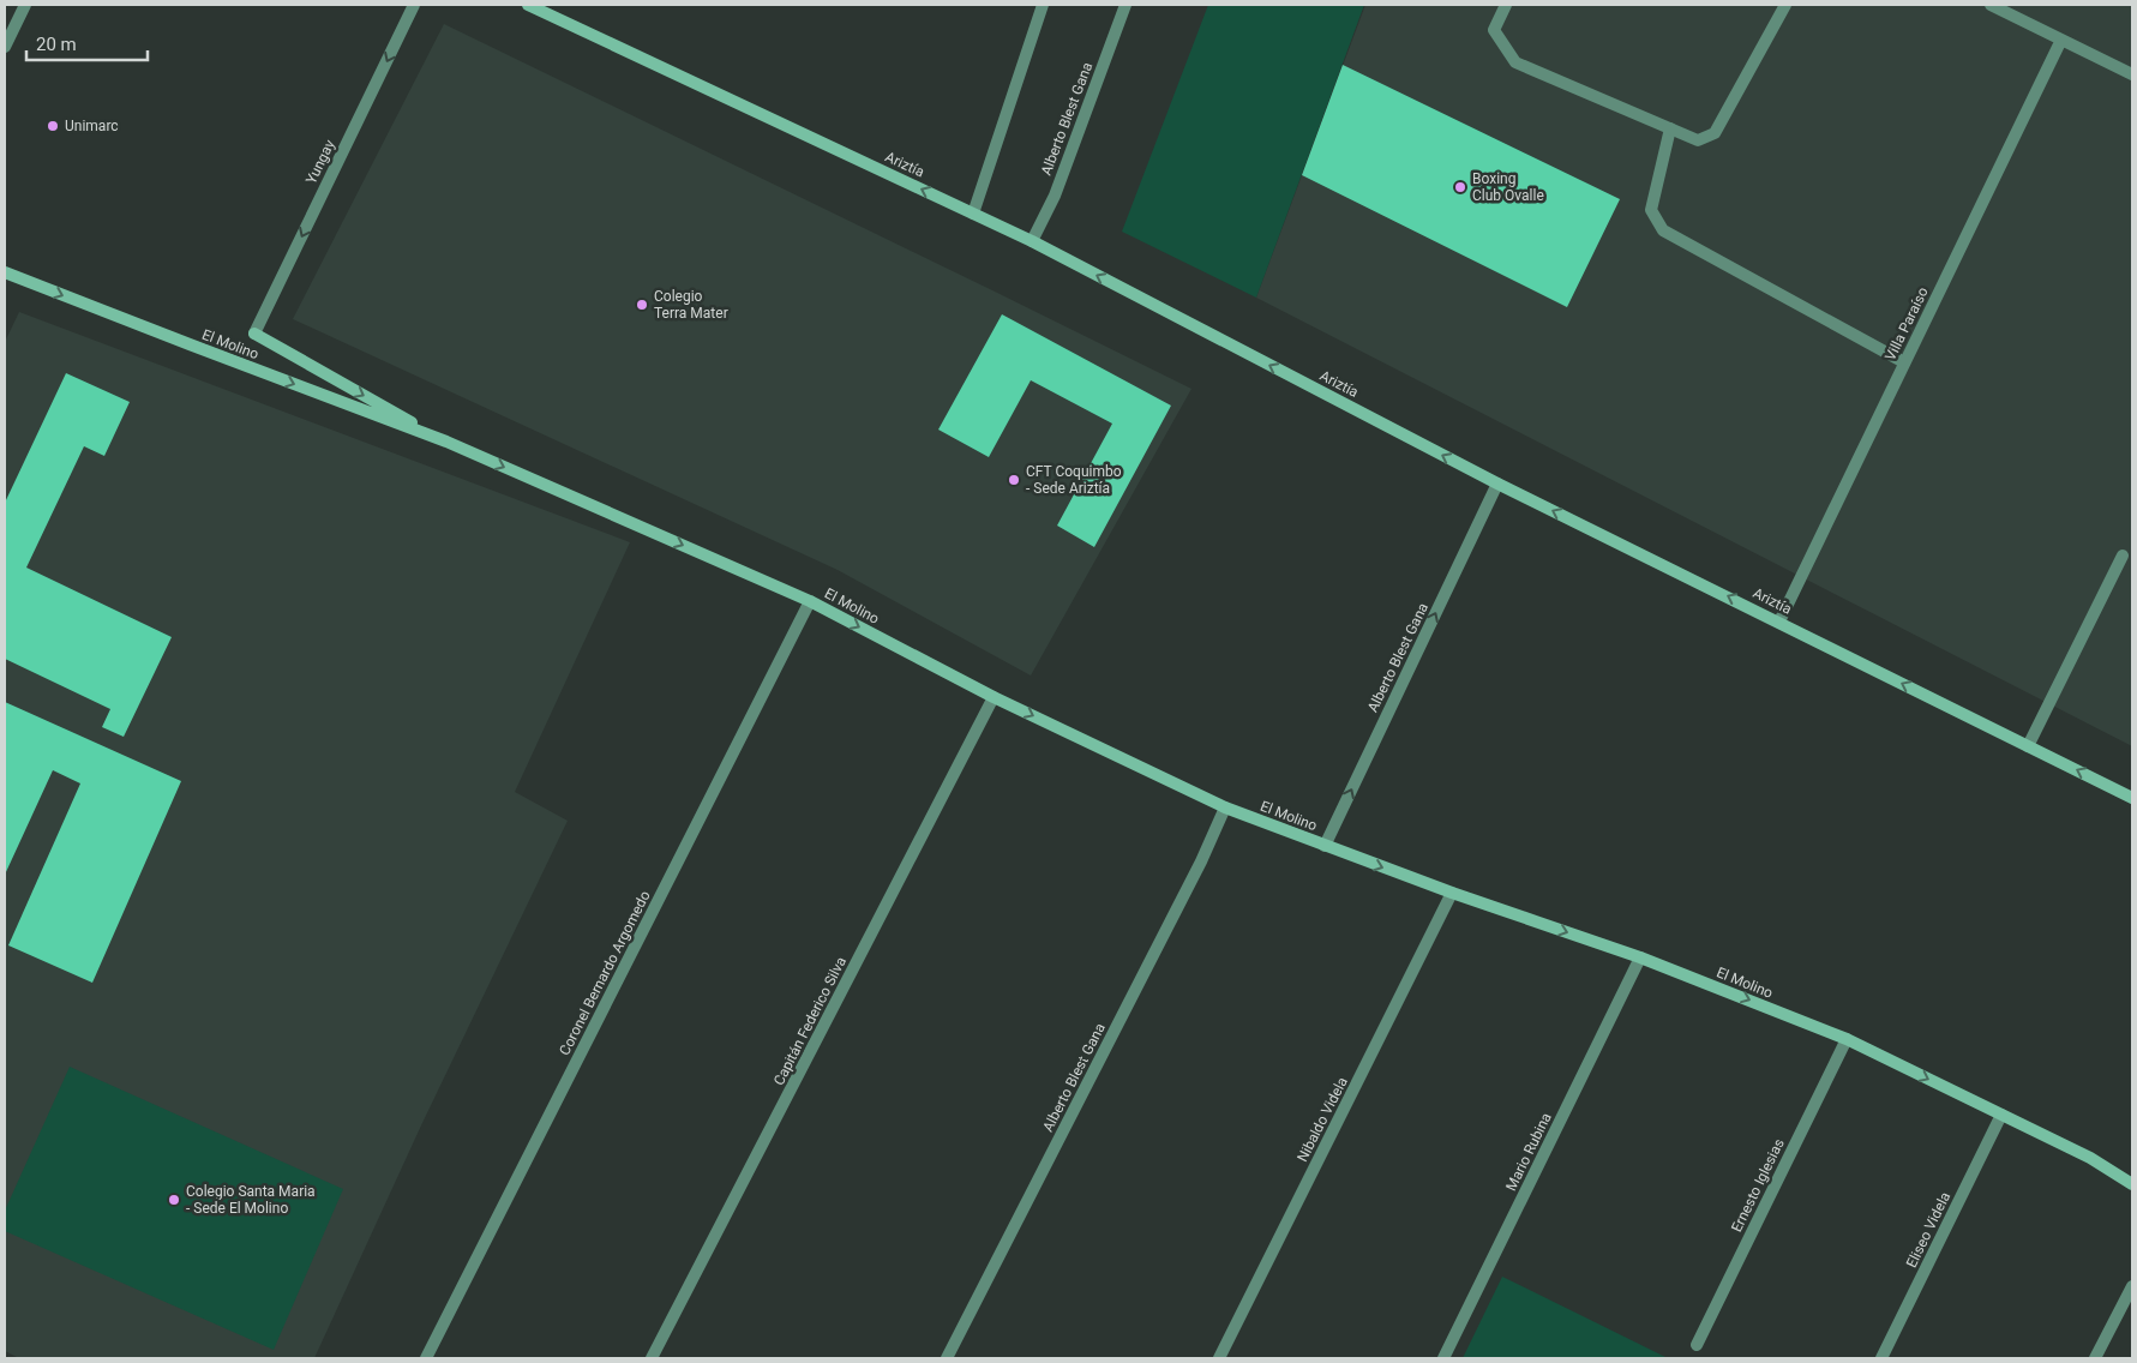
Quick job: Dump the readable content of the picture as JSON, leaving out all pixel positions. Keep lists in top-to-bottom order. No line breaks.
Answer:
{"streets":{"main road":["Ariztía","El Molino"],"street":["Alberto Blest Gana","Yungay","Villa Paraíso","Coronel Bernardo Argomedo","Capitán Federico Silva","Nibaldo Videla","Mario Rubina","Ernesto Iglesias","Eliseo Videla"]},"crossings":[["Alberto Blest Gana","Ariztía"],["Alberto Blest Gana","El Molino"],["Yungay","El Molino"],["Ariztía","Villa Paraíso"],["El Molino","Coronel Bernardo Argomedo"],["El Molino","Capitán Federico Silva"],["El Molino","Nibaldo Videla"],["El Molino","Mario Rubina"],["El Molino","Ernesto Iglesias"],["El Molino","Eliseo Videla"]],"one_way":["Yungay","Ariztía","El Molino"],"places":["Unimarc","Boxing Club Ovalle","Colegio Terra Mater","CFT Coquimbo - Sede Ariztía","Colegio Santa Maria - Sede El Molino"],"scale_bar":"20 m"}
